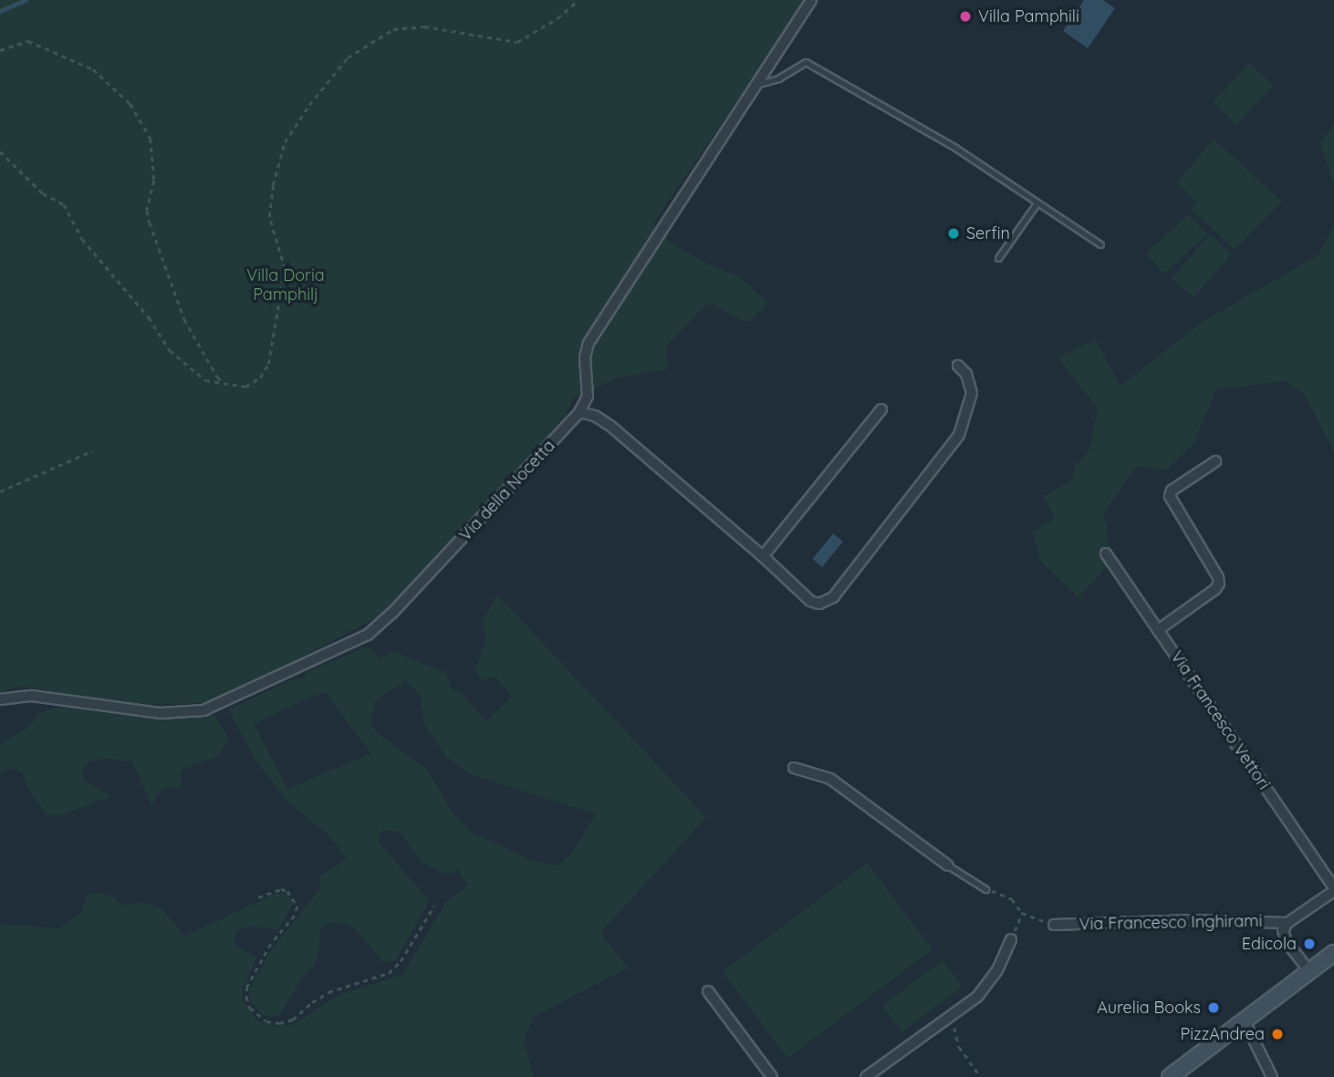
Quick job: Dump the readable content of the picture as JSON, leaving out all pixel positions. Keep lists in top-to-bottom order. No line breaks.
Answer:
{"streets":{"street":["Via della Nocetta","Via Francesco Vettori","Via Francesco Inghirami"]},"parks":["Villa Doria Pamphilj"],"places":["Villa Pamphili","Serfin","Edicola","Aurelia Books","PizzAndrea"]}
